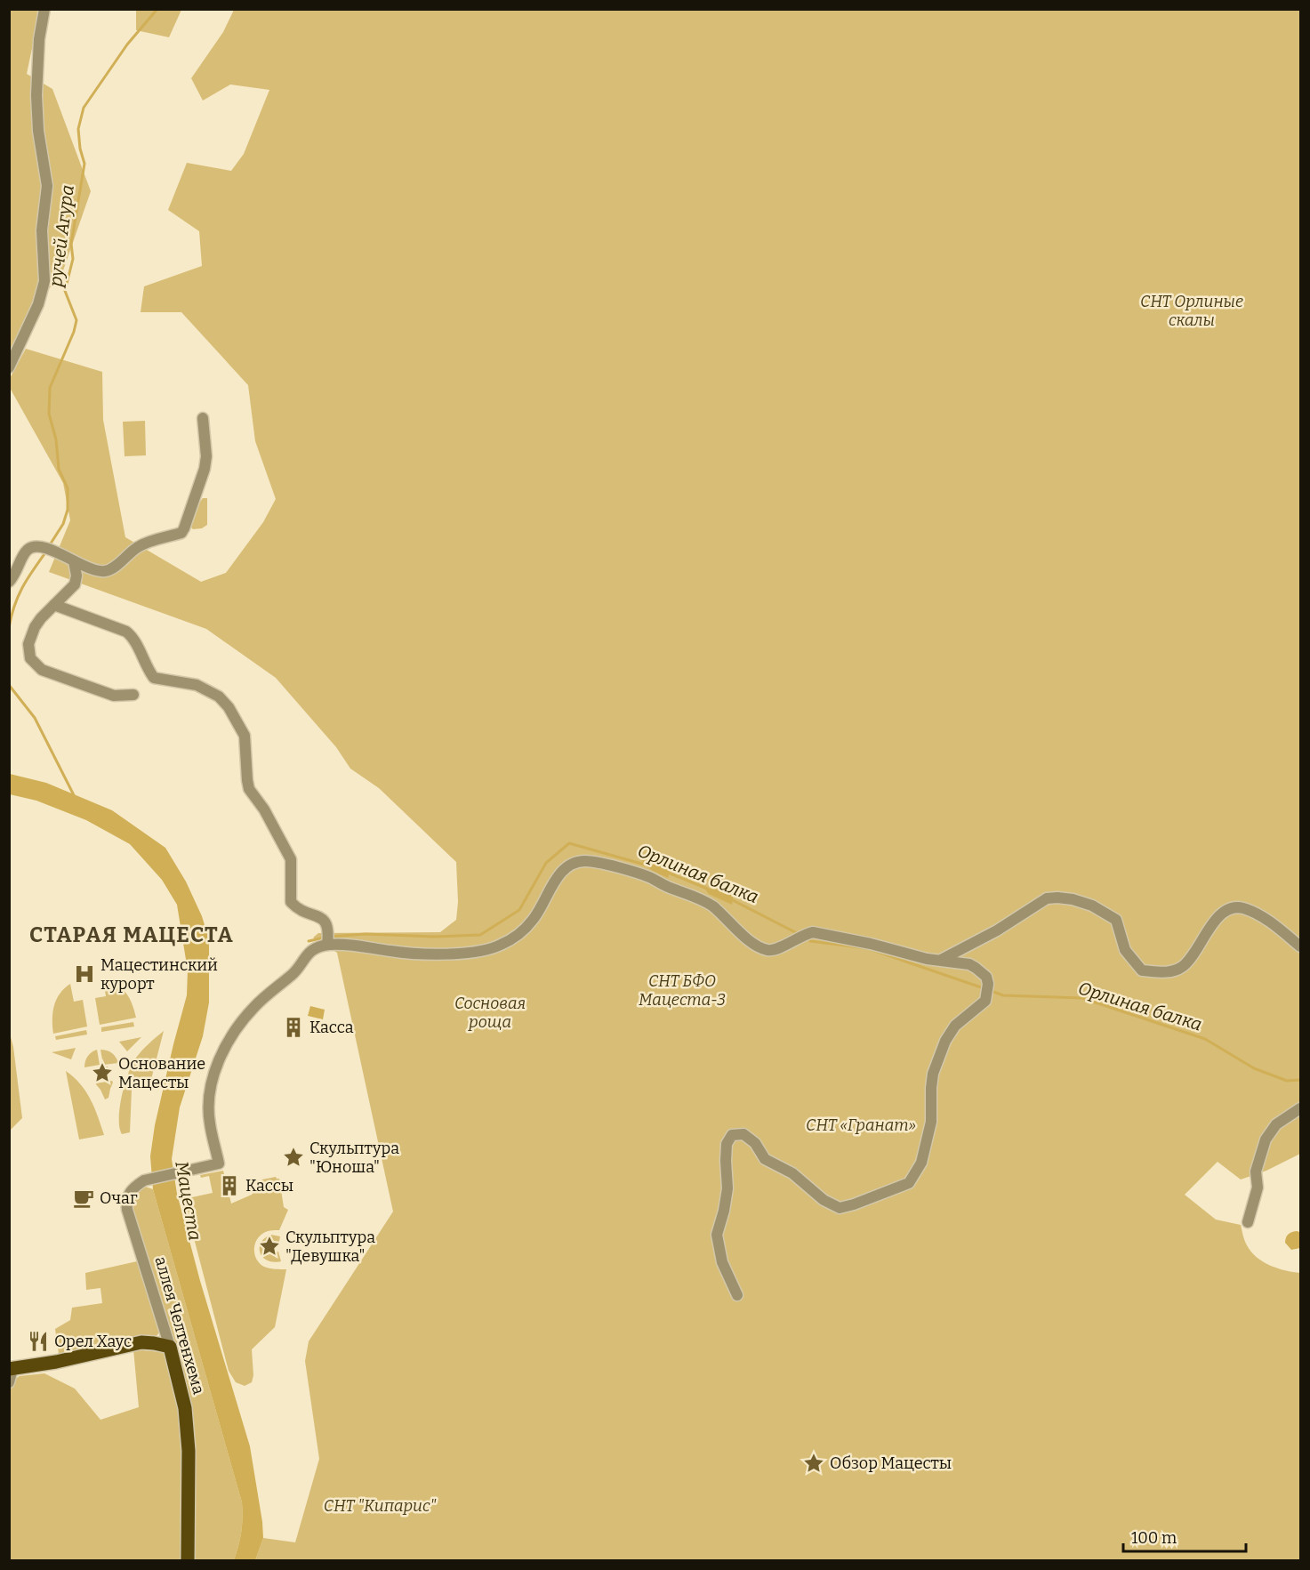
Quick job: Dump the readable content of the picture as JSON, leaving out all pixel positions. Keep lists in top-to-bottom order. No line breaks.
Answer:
{"streets":{"main road":["аллея Челтенхема"]},"districts":["СТАРАЯ МАЦЕСТА"],"water":["ручей Агура","Орлиная балка","Мацеста"],"parks":["СНТ Орлиные скалы","СНТ БФО Мацеста-3","Сосновая роща","СНТ «Гранат»","СНТ \"Кипарис\""],"places":{"hospital":["Мацестинский курорт"],"building":["Касса","Кассы"],"place":["Основание Мацесты","Скульптура \"Юноша\"","Скульптура \"Девушка\"","Обзор Мацесты"],"cafe":["Очаг"],"restaurant":["Орел Хаус"]},"scale_bar":"100 m"}
